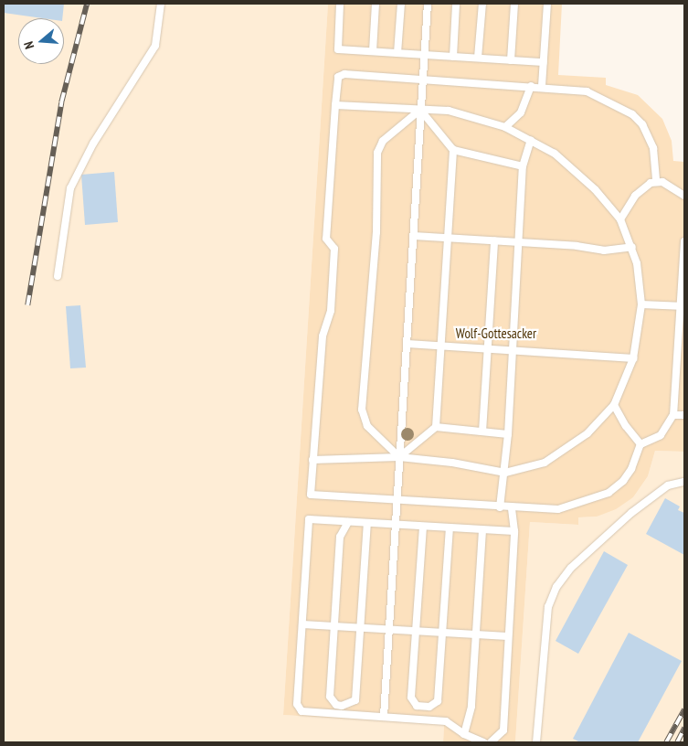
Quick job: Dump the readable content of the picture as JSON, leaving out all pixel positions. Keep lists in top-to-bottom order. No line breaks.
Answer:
{"parks":["Wolf-Gottesacker"],"north":"left"}
